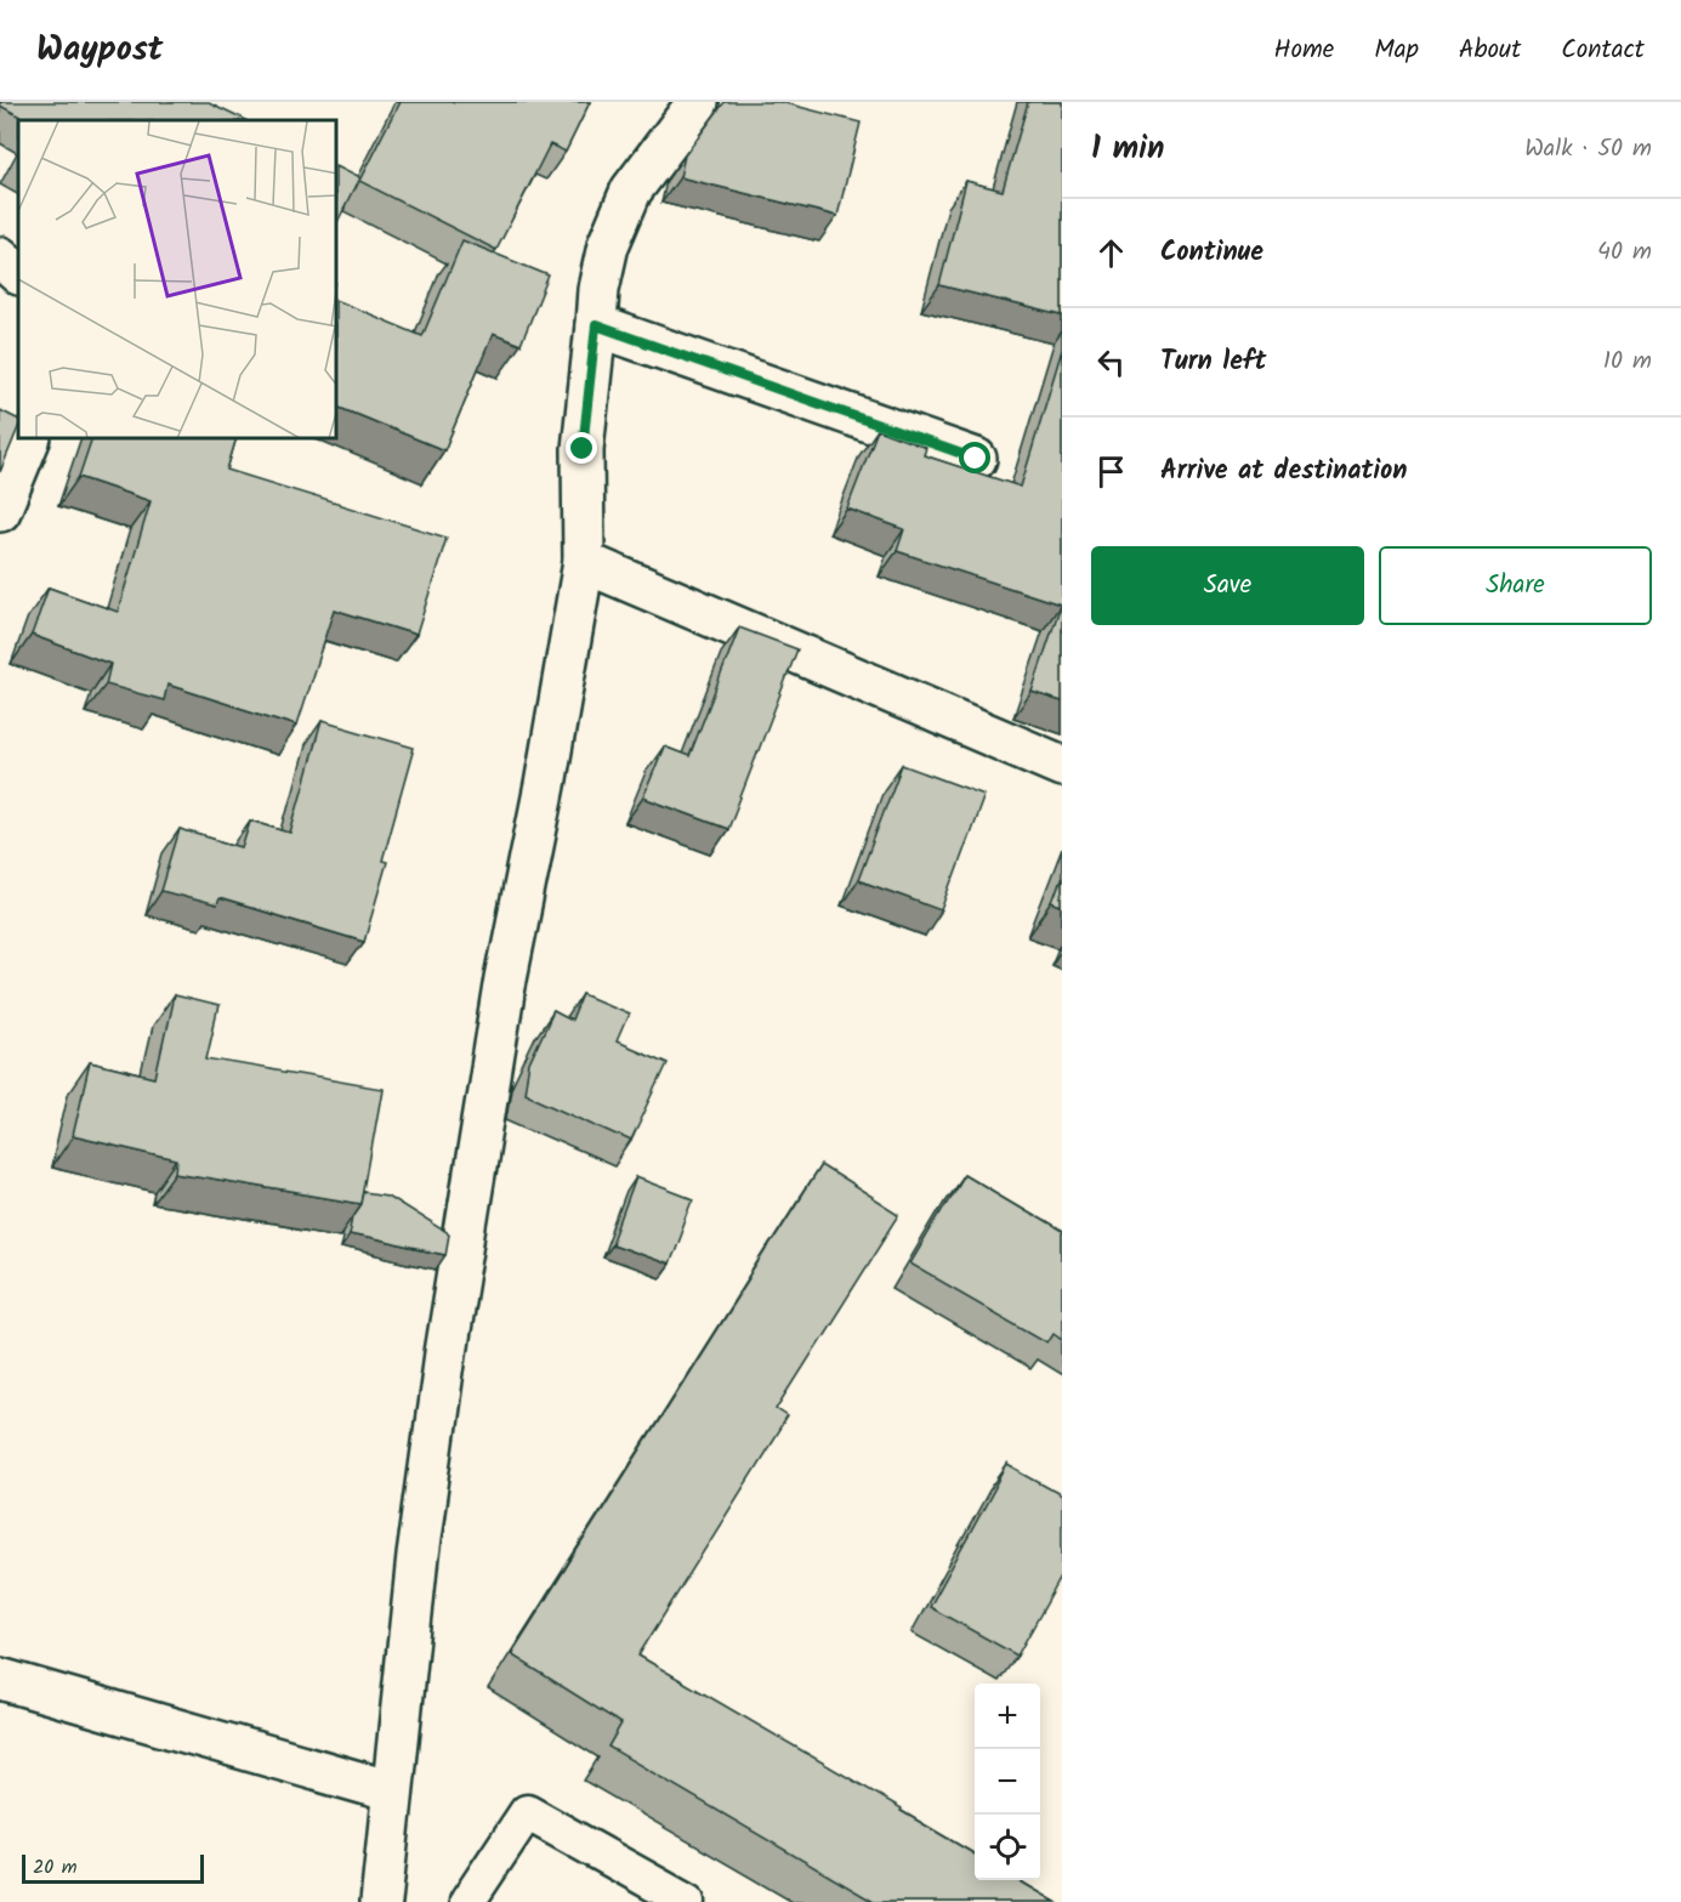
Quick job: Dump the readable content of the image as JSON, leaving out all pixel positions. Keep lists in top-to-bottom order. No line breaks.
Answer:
{"scale_bar":"20 m","page":{"header":"Waypost","nav":["Home","Map","About","Contact"],"heading":["1 min","Walk · 50 m"],"list":[["Continue","40 m"],["Turn left","10 m"],"Arrive at destination"],"buttons":["Save","Share"],"map_buttons":["+","−"],"scale":"20 m"}}
